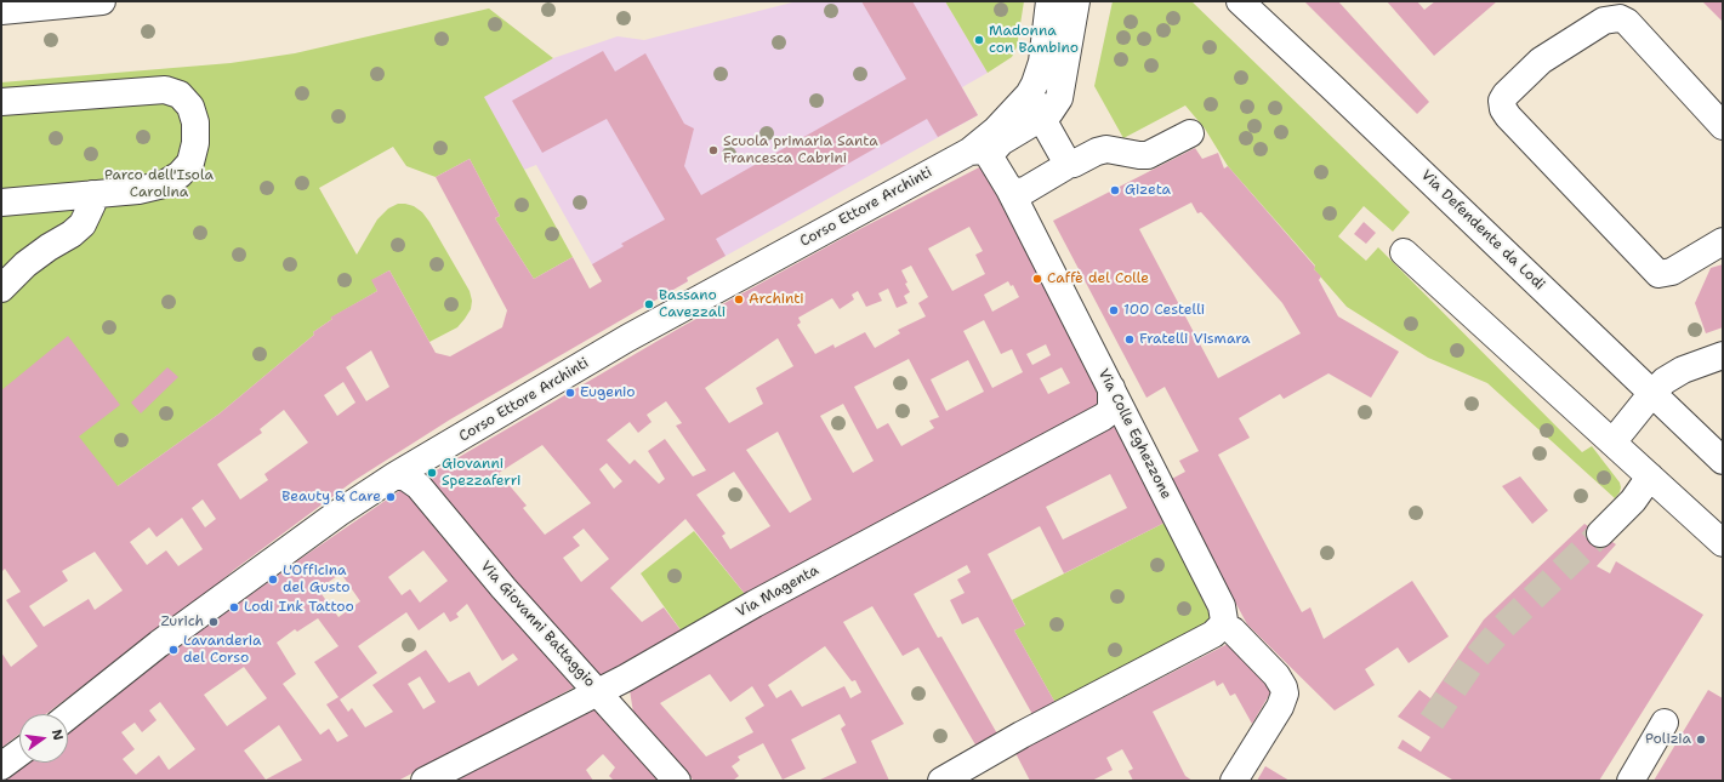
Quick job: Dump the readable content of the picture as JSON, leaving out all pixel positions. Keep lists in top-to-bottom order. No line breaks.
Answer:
{"streets":{"street":["Corso Ettore Archinti","Via Defendente da Lodi","Via Colle Eghezzone","Via Magenta","Via Giovanni Battaggio"]},"crossings":[["Corso Ettore Archinti","Via Giovanni Battaggio"],["Via Colle Eghezzone","Via Magenta"],["Via Magenta","Via Giovanni Battaggio"]],"parks":["Parco dell'Isola Carolina"],"places":["Madonna con Bambino","Scuola primaria Santa Francesca Cabrini","Gizeta","Caffè del Colle","Archinti","Bassano Cavezzali","100 Cestelli","Fratelli Vismara","Eugenio","Giovanni Spezzaferri","Beauty & Care","L'Officina del Gusto","Lodi Ink Tattoo","Zurich","Lavanderia del Corso","Polizia"],"north":"right"}
